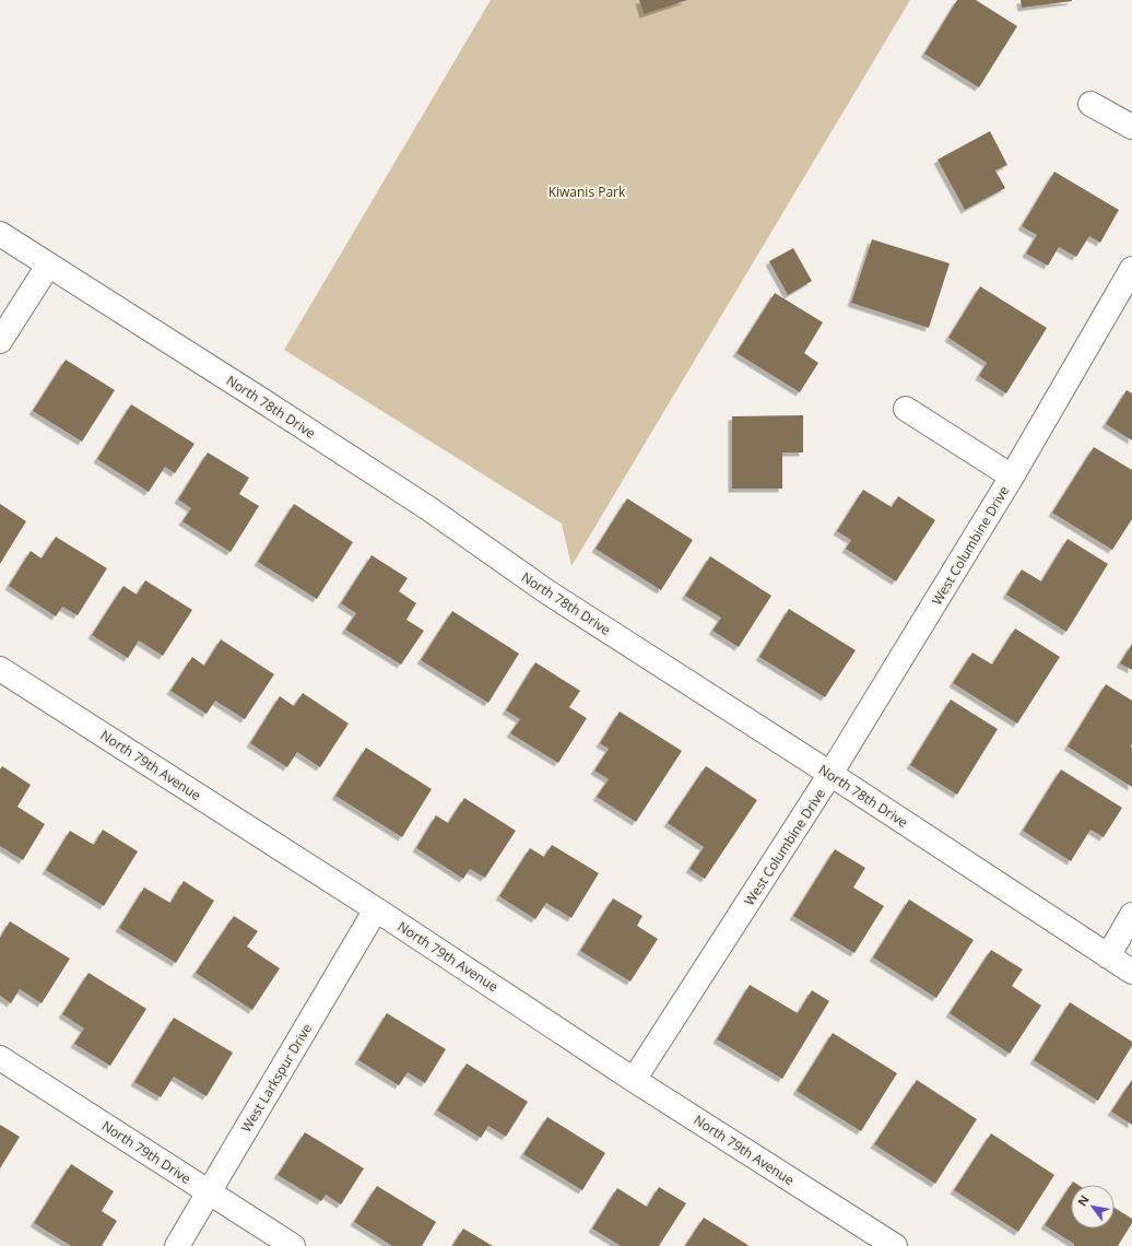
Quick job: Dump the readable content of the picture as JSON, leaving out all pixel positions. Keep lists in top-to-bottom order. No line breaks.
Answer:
{"streets":{"street":["North 78th Drive","West Columbine Drive","North 79th Avenue","West Larkspur Drive","North 79th Drive"]},"crossings":[["North 78th Drive","West Columbine Drive"],["West Columbine Drive","North 79th Avenue"],["North 79th Avenue","West Larkspur Drive"],["West Larkspur Drive","North 79th Drive"]],"parks":["Kiwanis Park"],"north":"top left"}
